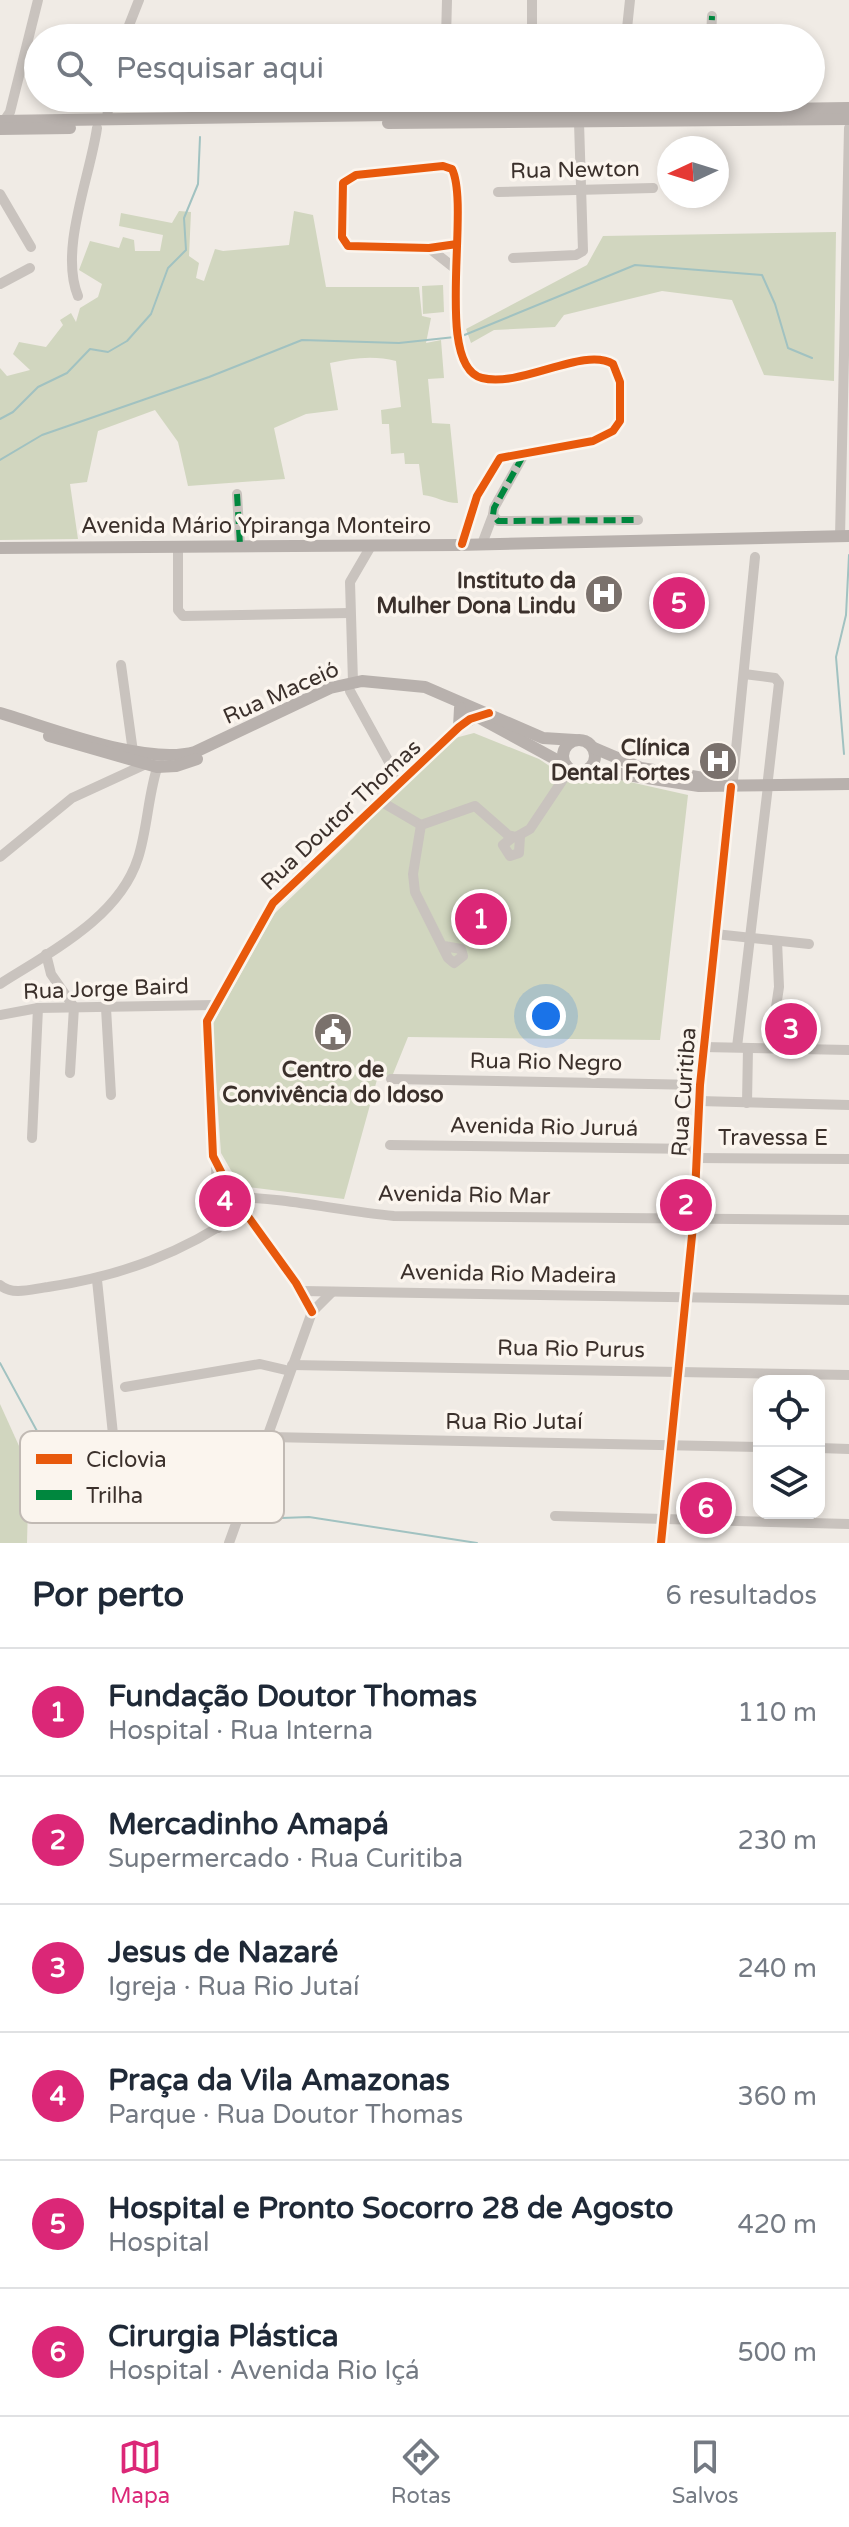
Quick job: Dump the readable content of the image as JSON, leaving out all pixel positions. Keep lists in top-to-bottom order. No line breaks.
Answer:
{"streets":{"main road":["Avenida Mário Ypiranga Monteiro","Rua Maceió"],"street":["Rua Newton","Rua Doutor Thomas","Rua Jorge Baird","Rua Rio Negro","Rua Curitiba","Avenida Rio Juruá","Travessa E","Avenida Rio Mar","Avenida Rio Madeira","Rua Rio Purus","Rua Rio Jutaí"]},"crossings":[["Rua Maceió","Rua Doutor Thomas"],["Rua Doutor Thomas","Rua Jorge Baird"],["Rua Doutor Thomas","Avenida Rio Mar"],["Rua Doutor Thomas","Avenida Rio Madeira"],["Rua Rio Negro","Rua Curitiba"],["Rua Curitiba","Avenida Rio Juruá"],["Rua Curitiba","Travessa E"],["Rua Curitiba","Avenida Rio Mar"],["Rua Curitiba","Avenida Rio Madeira"],["Rua Curitiba","Rua Rio Purus"],["Rua Curitiba","Rua Rio Jutaí"],["Avenida Rio Juruá","Travessa E"]],"places":{"hospital":["Instituto da Mulher Dona Lindu","Clínica Dental Fortes"],"public building":["Centro de Convivência do Idoso"]},"legend":["Ciclovia","Trilha"],"north":"left","page":{"search":"Pesquisar aqui","pins":["5","1","3","4","2","6"],"heading":["Por perto","6 resultados"],"list":[{"mark":"1","name":"Fundação Doutor Thomas","note":"Hospital · Rua Interna","value":"110 m"},{"mark":"2","name":"Mercadinho Amapá","note":"Supermercado · Rua Curitiba","value":"230 m"},{"mark":"3","name":"Jesus de Nazaré","note":"Igreja · Rua Rio Jutaí","value":"240 m"},{"mark":"4","name":"Praça da Vila Amazonas","note":"Parque · Rua Doutor Thomas","value":"360 m"},{"mark":"5","name":"Hospital e Pronto Socorro 28 de Agosto","note":"Hospital","value":"420 m"},{"mark":"6","name":"Cirurgia Plástica","note":"Hospital · Avenida Rio Içá","value":"500 m"}],"nav":["Mapa","Rotas","Salvos"]}}
